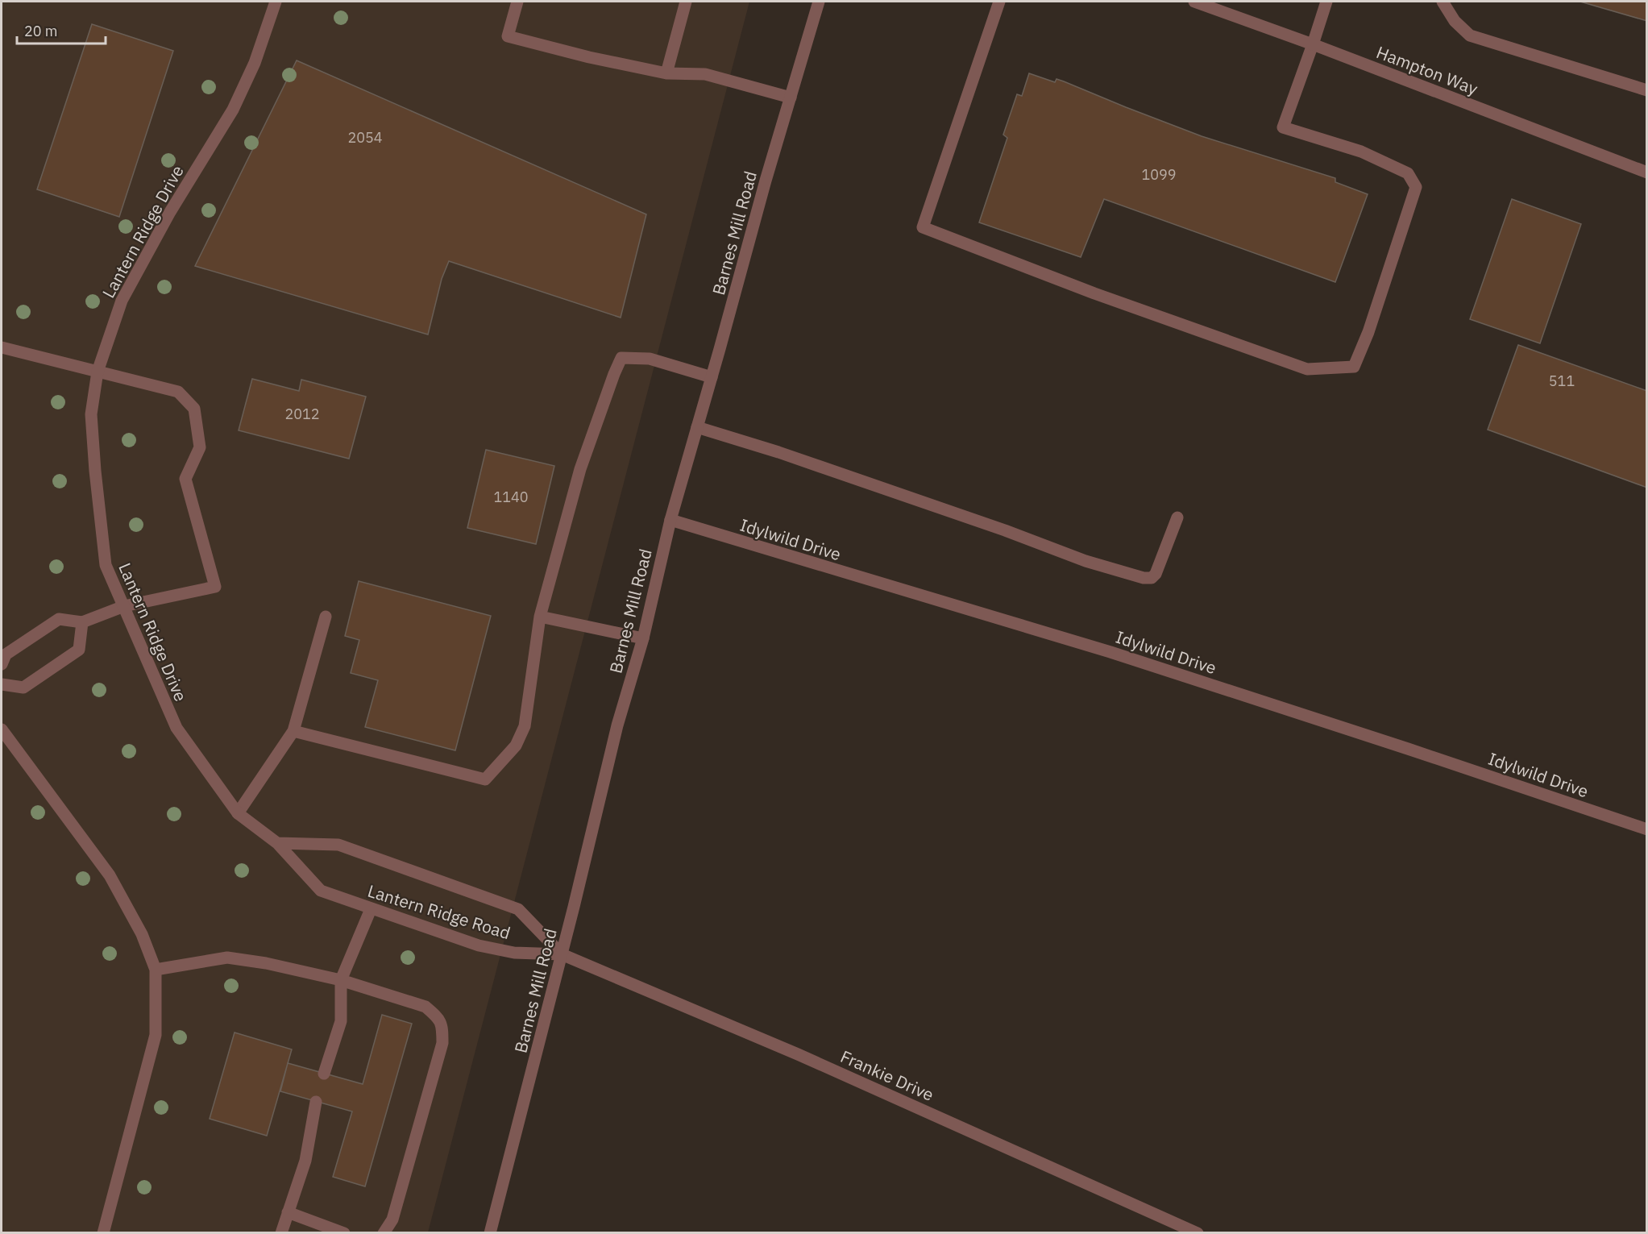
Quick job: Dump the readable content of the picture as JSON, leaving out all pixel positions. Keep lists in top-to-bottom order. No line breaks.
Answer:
{"streets":{"street":["Hampton Way","Lantern Ridge Drive","Barnes Mill Road","Idylwild Drive","Lantern Ridge Road","Frankie Drive"]},"crossings":[["Lantern Ridge Drive","Lantern Ridge Road"],["Barnes Mill Road","Idylwild Drive"],["Barnes Mill Road","Lantern Ridge Road"],["Barnes Mill Road","Frankie Drive"],["Lantern Ridge Road","Frankie Drive"]],"house_numbers":["2054","1099","511","2012","1140"],"scale_bar":"20 m"}
